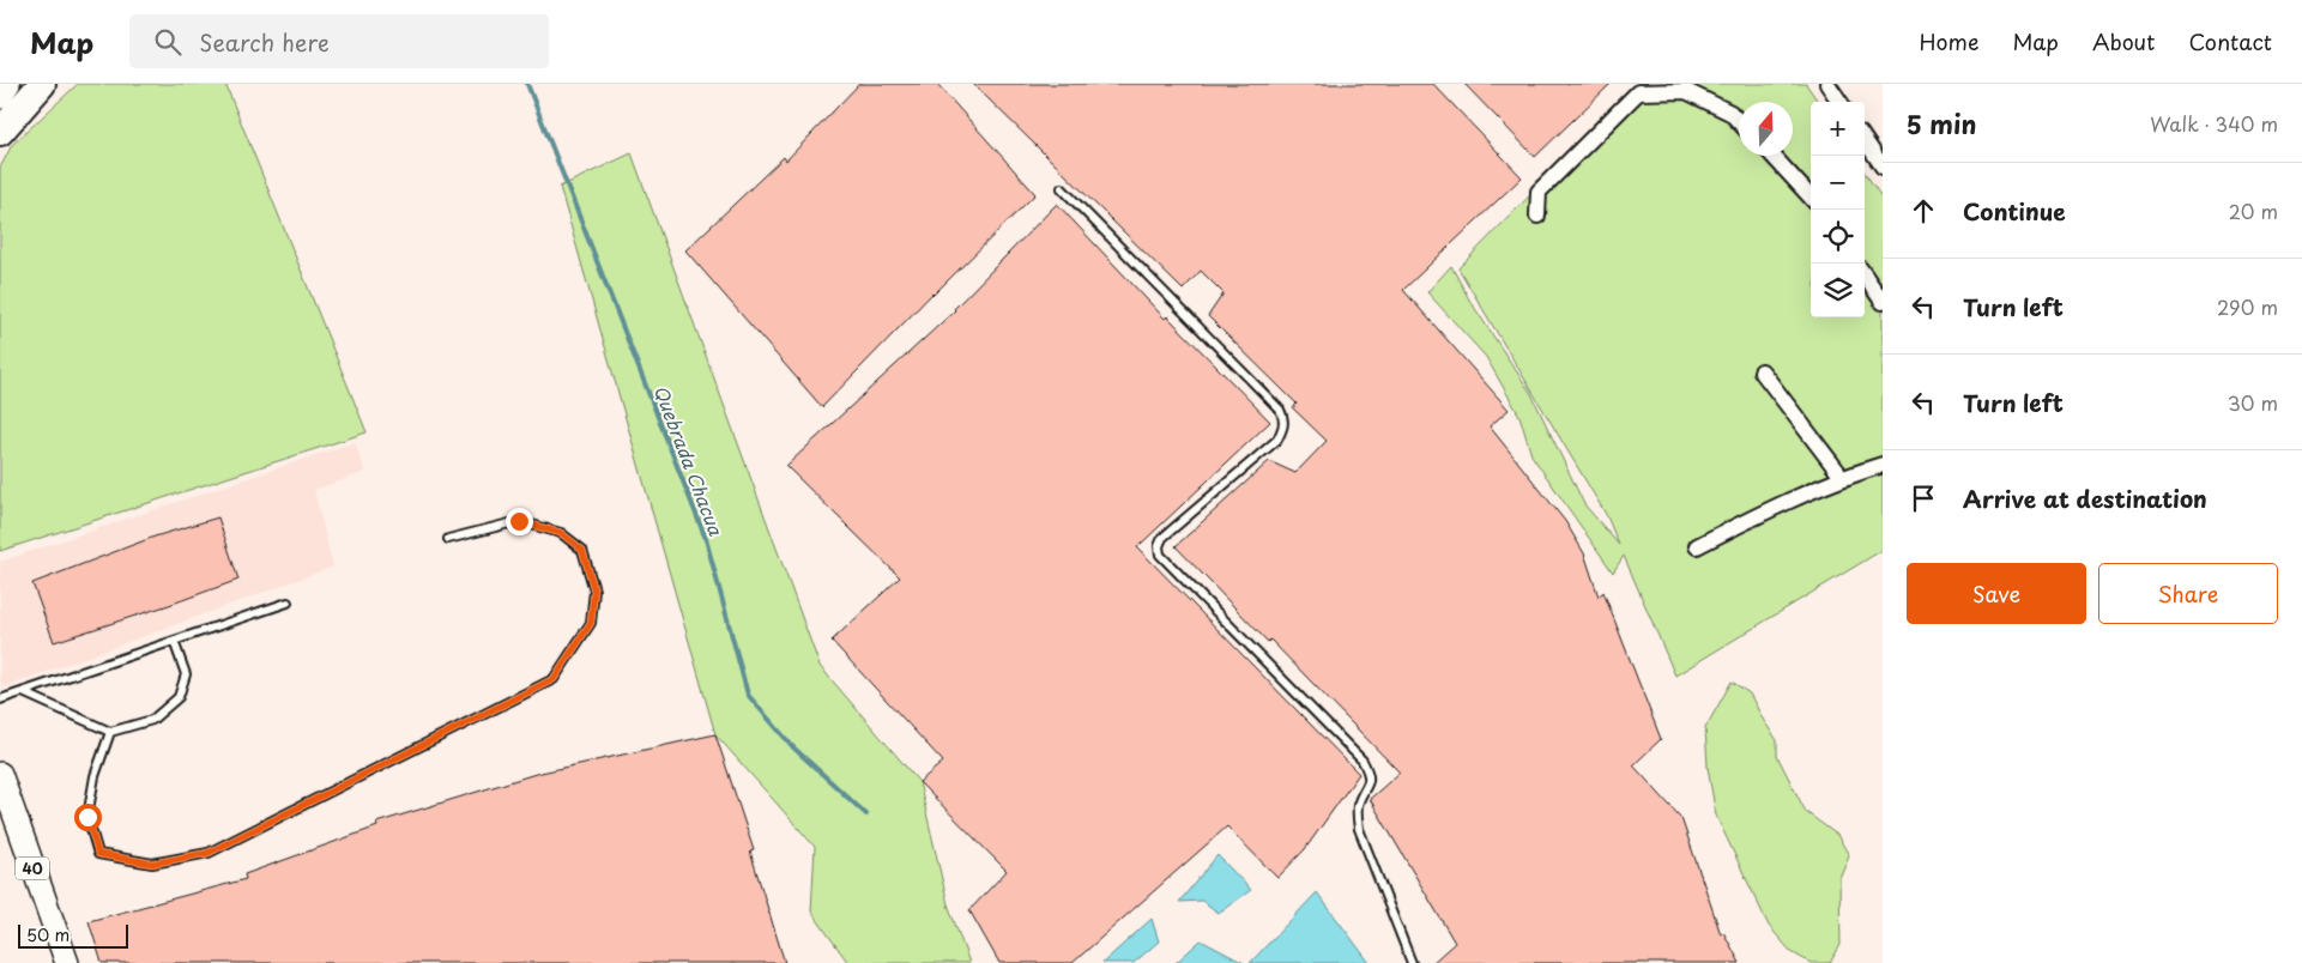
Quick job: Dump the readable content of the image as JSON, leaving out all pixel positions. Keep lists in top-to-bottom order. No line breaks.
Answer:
{"streets":{"main road":["40"]},"water":["Quebrada Chacua"],"scale_bar":"50 m","north":"top","page":{"header":"Map","search":"Search here","nav":["Home","Map","About","Contact"],"heading":["5 min","Walk · 340 m"],"map_buttons":["+","−"],"list":[["Continue","20 m"],["Turn left","290 m"],["Turn left","30 m"],"Arrive at destination"],"buttons":["Save","Share"],"scale":"50 m"}}
